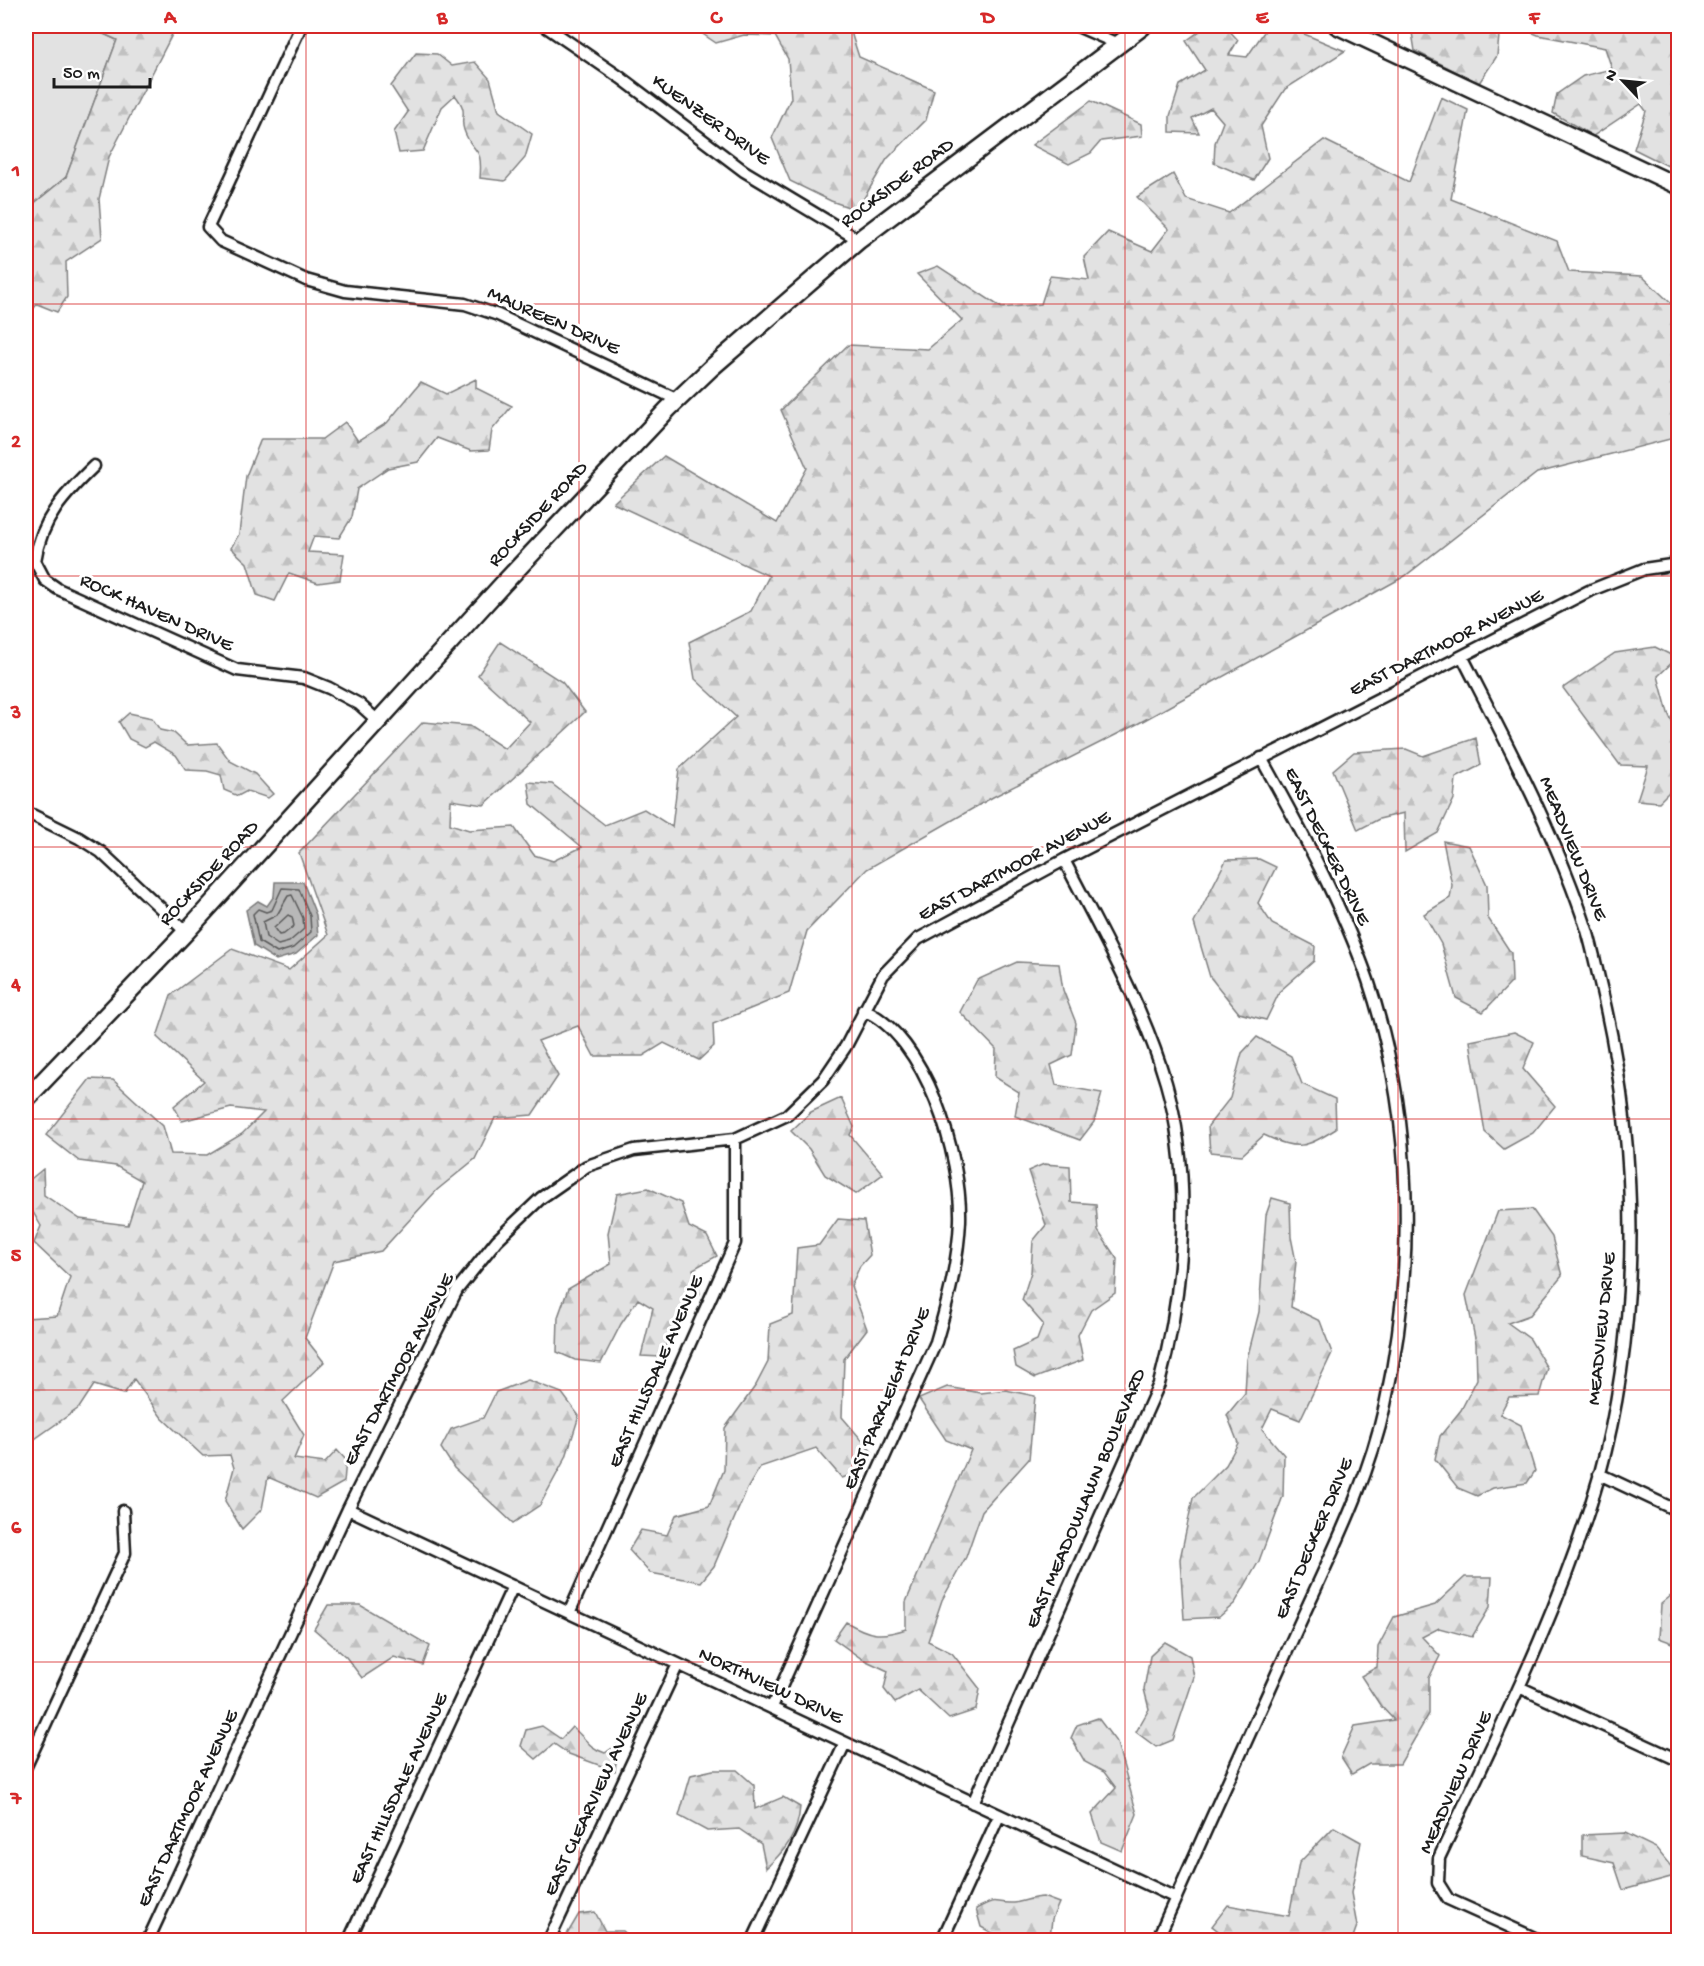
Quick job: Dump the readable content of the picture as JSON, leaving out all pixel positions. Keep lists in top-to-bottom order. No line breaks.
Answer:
{"streets":{"main road":["ROCKSIDE ROAD"],"street":["KUENZER DRIVE","MAUREEN DRIVE","ROCK HAVEN DRIVE","EAST DARTMOOR AVENUE","EAST DECKER DRIVE","MEADVIEW DRIVE","EAST HILLSDALE AVENUE","EAST PARKLEIGH DRIVE","EAST MEADOWLAWN BOULEVARD","NORTHVIEW DRIVE","EAST CLEARVIEW AVENUE"]},"crossings":[["KUENZER DRIVE","ROCKSIDE ROAD"],["ROCKSIDE ROAD","MAUREEN DRIVE"],["ROCKSIDE ROAD","ROCK HAVEN DRIVE"],["EAST DARTMOOR AVENUE","EAST DECKER DRIVE"],["EAST DARTMOOR AVENUE","MEADVIEW DRIVE"],["EAST DARTMOOR AVENUE","EAST HILLSDALE AVENUE"],["EAST DARTMOOR AVENUE","EAST PARKLEIGH DRIVE"],["EAST DARTMOOR AVENUE","EAST MEADOWLAWN BOULEVARD"],["EAST DARTMOOR AVENUE","NORTHVIEW DRIVE"],["EAST DECKER DRIVE","NORTHVIEW DRIVE"],["EAST HILLSDALE AVENUE","NORTHVIEW DRIVE"],["EAST PARKLEIGH DRIVE","NORTHVIEW DRIVE"],["EAST MEADOWLAWN BOULEVARD","NORTHVIEW DRIVE"],["NORTHVIEW DRIVE","EAST CLEARVIEW AVENUE"]],"scale_bar":"50 m","north":"top left","grid":{"columns":["A","B","C","D","E","F"],"rows":["1","2","3","4","5","6","7"]}}
